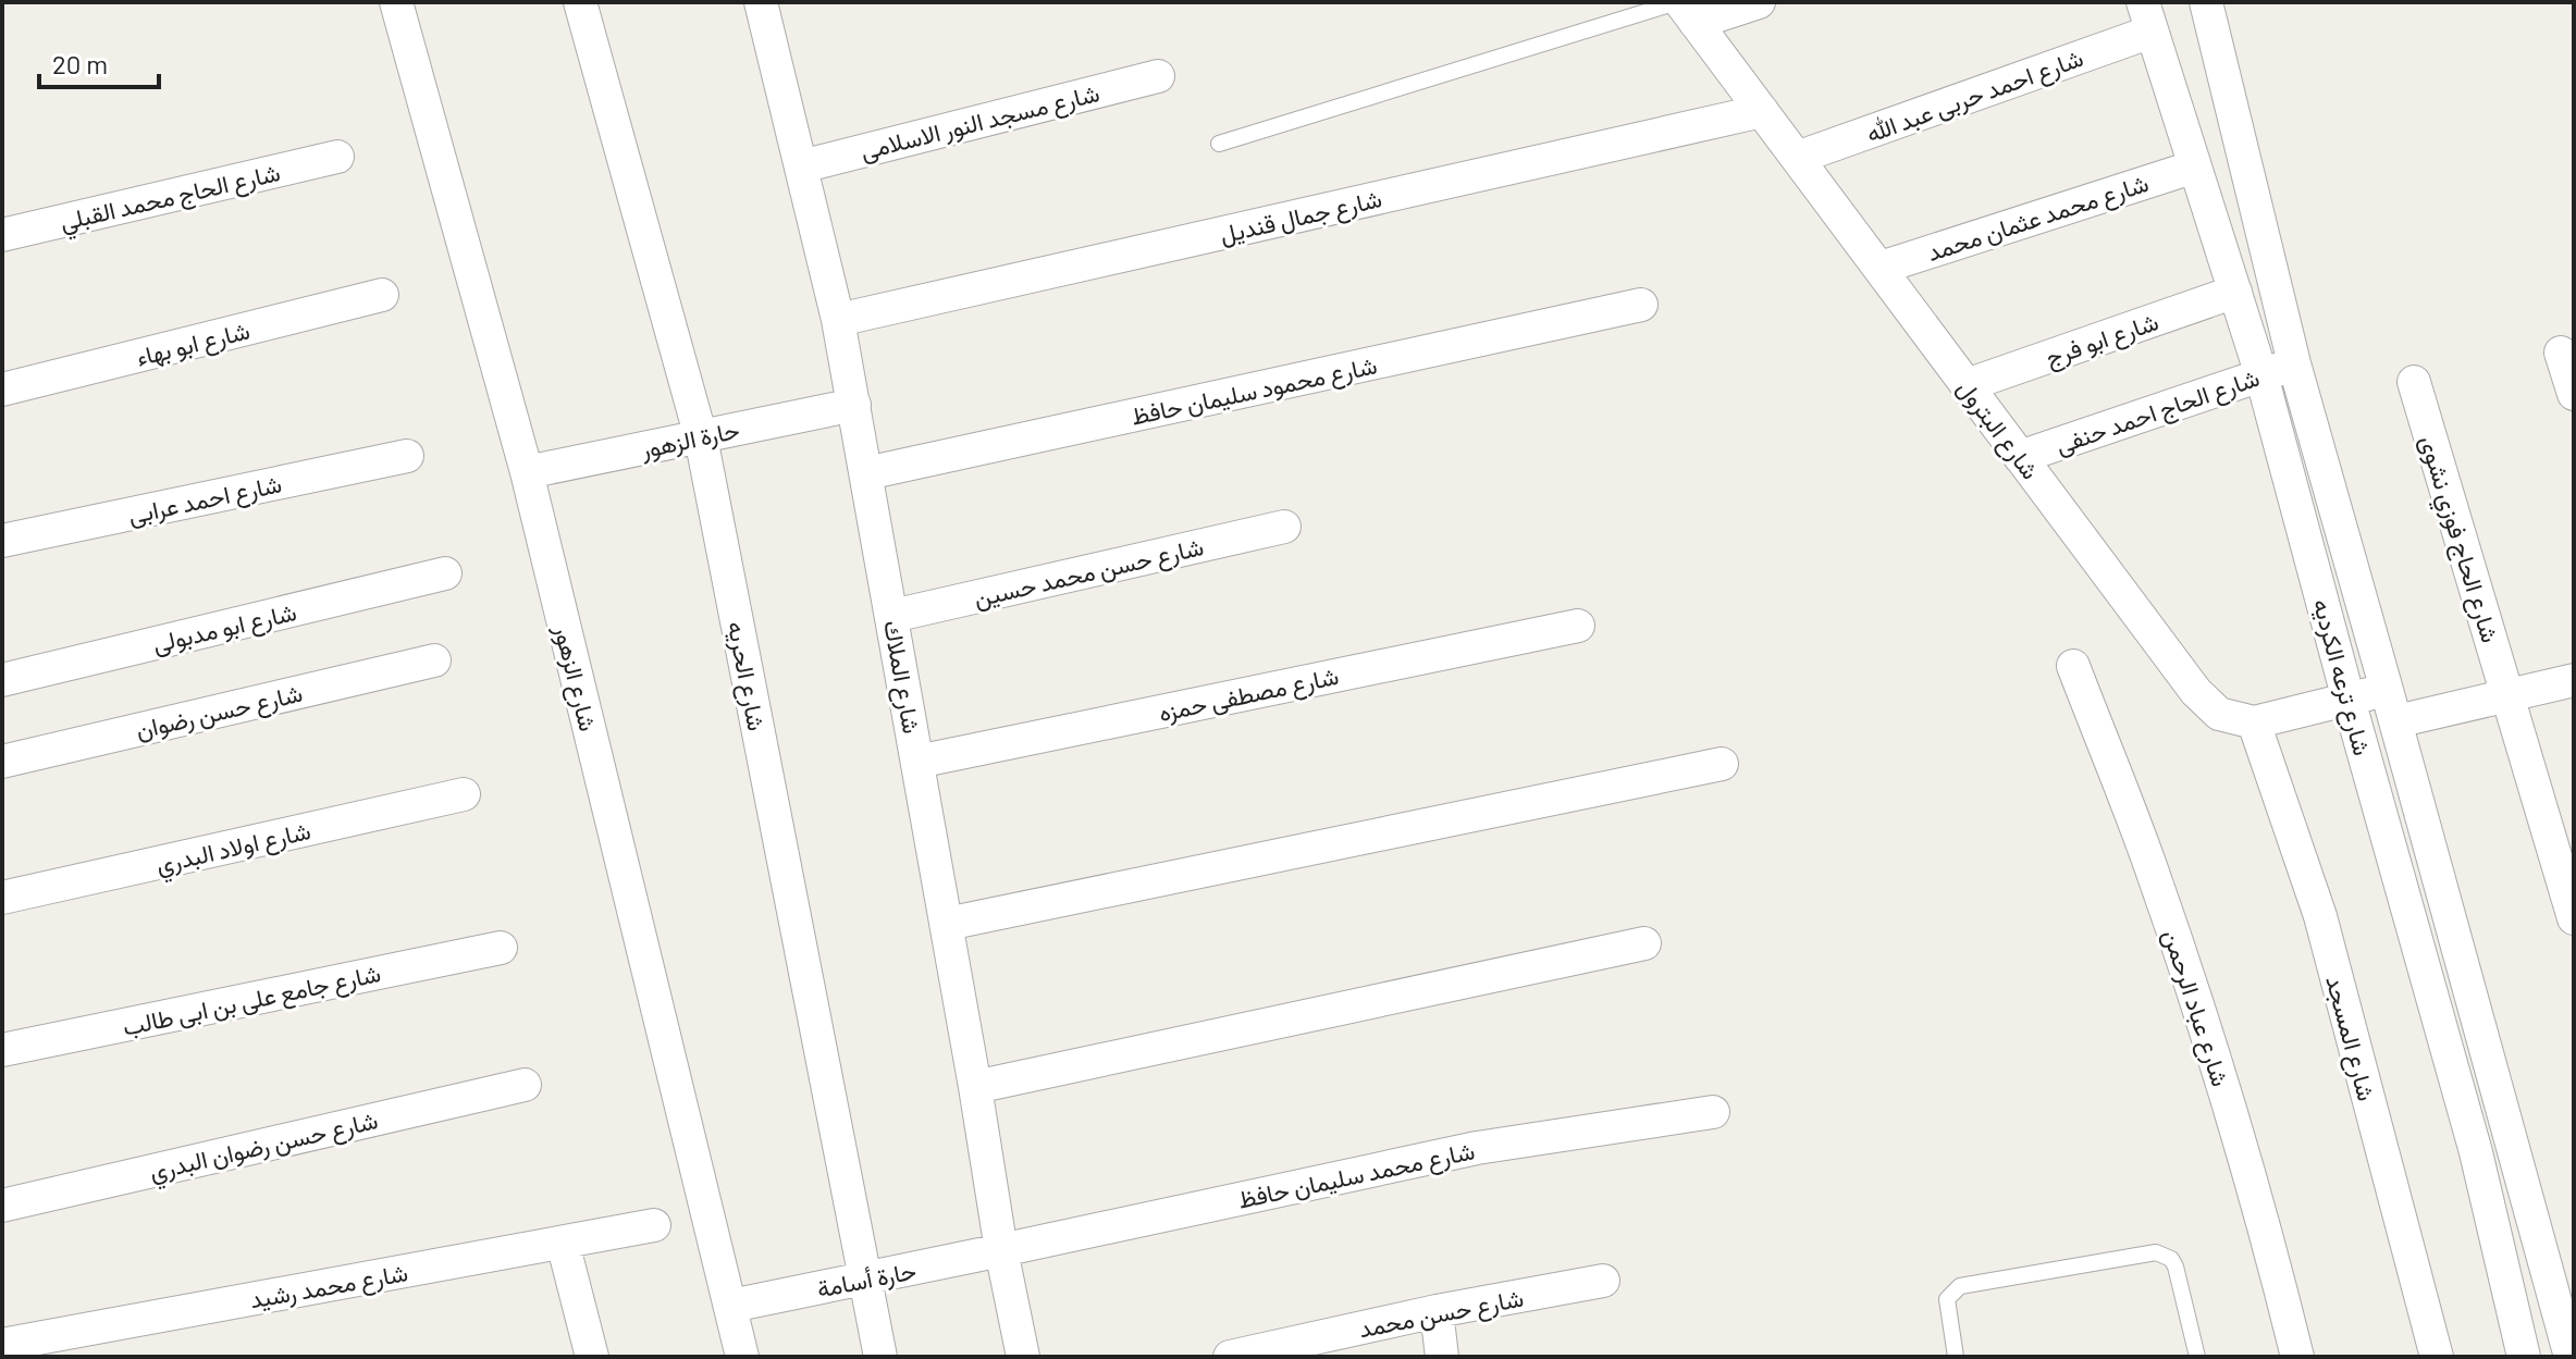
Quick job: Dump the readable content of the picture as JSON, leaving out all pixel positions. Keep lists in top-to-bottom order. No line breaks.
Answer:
{"streets":{"street":["شارع احمد حربى عبد الله","شارع مسجد النور الاسلامى","شارع الحاج محمد القبلي","شارع جمال قنديل","شارع محمد عثمان محمد","شارع ابو فرج","شارع ابو بهاء","شارع محمود سليمان حافظ","شارع الحاج احمد حنفى","شارع البترول","حارة الزهور","شارع احمد عرابى","شارع الحاج فوزي نشوى","شارع حسن محمد حسين","شارع ابو مدبولى","شارع الحريه","شارع الملاك","شارع ترعه الكرديه","شارع الزهور","شارع مصطفى حمزه","شارع حسن رضوان","شارع اولاد البدري","شارع جامع على بن ابى طالب","شارع عباد الرحمن","شارع المسجد","شارع حسن رضوان البدري","شارع محمد سليمان حافظ","حارة أسامة","شارع محمد رشيد","شارع حسن محمد"]},"crossings":[["شارع احمد حربى عبد الله","شارع البترول"],["شارع احمد حربى عبد الله","شارع ترعه الكرديه"],["شارع مسجد النور الاسلامى","شارع الملاك"],["شارع جمال قنديل","شارع البترول"],["شارع جمال قنديل","شارع الملاك"],["شارع محمد عثمان محمد","شارع البترول"],["شارع محمد عثمان محمد","شارع ترعه الكرديه"],["شارع ابو فرج","شارع البترول"],["شارع ابو فرج","شارع ترعه الكرديه"],["شارع محمود سليمان حافظ","شارع الملاك"],["شارع الحاج احمد حنفى","شارع البترول"],["شارع الحاج احمد حنفى","شارع ترعه الكرديه"],["شارع البترول","شارع المسجد"],["حارة الزهور","شارع الحريه"],["حارة الزهور","شارع الملاك"],["حارة الزهور","شارع الزهور"],["شارع حسن محمد حسين","شارع الملاك"],["شارع الحريه","حارة أسامة"],["شارع الملاك","شارع مصطفى حمزه"],["شارع الملاك","شارع محمد سليمان حافظ"],["شارع الملاك","حارة أسامة"],["شارع الزهور","حارة أسامة"],["شارع محمد سليمان حافظ","حارة أسامة"]],"scale_bar":"20 m"}
